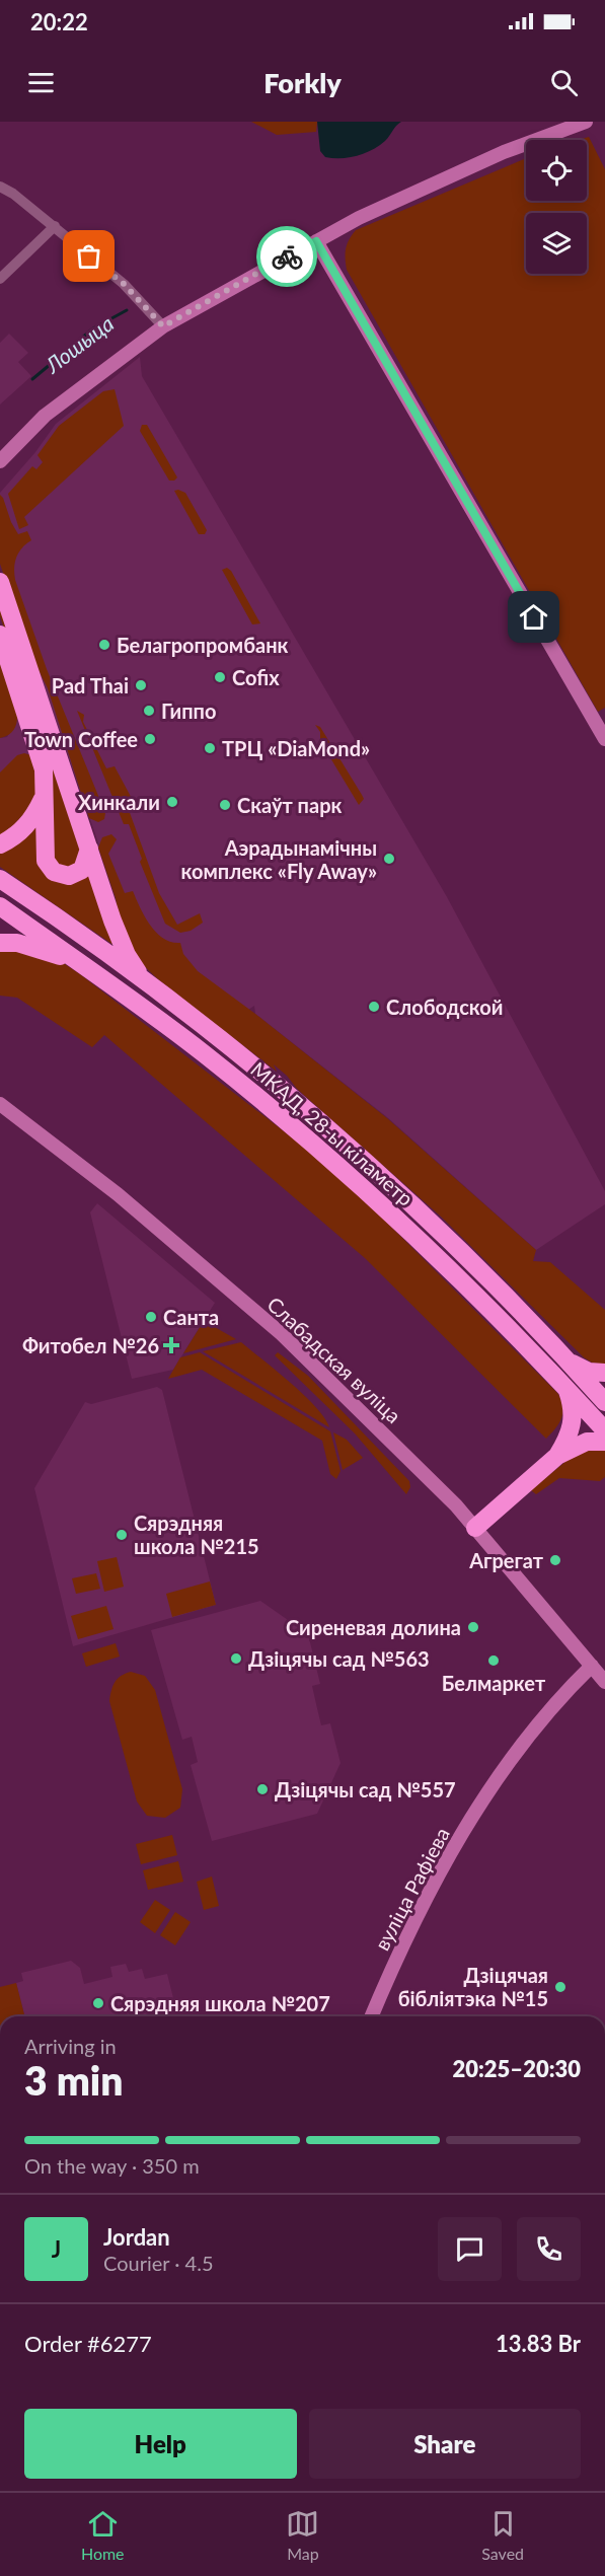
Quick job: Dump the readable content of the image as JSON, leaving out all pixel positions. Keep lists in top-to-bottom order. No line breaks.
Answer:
{"streets":{"highway":["МКАД, 28-ы кіламетр"],"main road":["Слабадская вуліца","вуліца Рафіева"]},"crossings":[["Слабадская вуліца","вуліца Рафіева"]],"water":["Лошыца"],"places":{"other":["Белагропромбанк","Cofix","Pad Thai","Гиппо","Town Coffee","ТРЦ «DiaMond»","Хинкали","Скаўт парк","Аэрадынамічны комплекс «Fly Away»","Слободской","Санта","Сярэдняя школа №215","Агрегат","Сиреневая долина","Дзіцячы сад №563","Белмаркет","Дзіцячы сад №557","Дзіцячая бібліятэка №15","Сярэдняя школа №207"],"health":["Фитобел №26"]},"page":{"status":"20:22","header":"Forkly","heading":["3 min","Arriving in","20:25–20:30"],"panel":["Jordan","Courier · 4.5","Order #6277","13.83 Br"],"bar":"On the way · 350 m","round":"J","buttons":["Help","Share"],"tabs":["Home","Map","Saved"]}}
